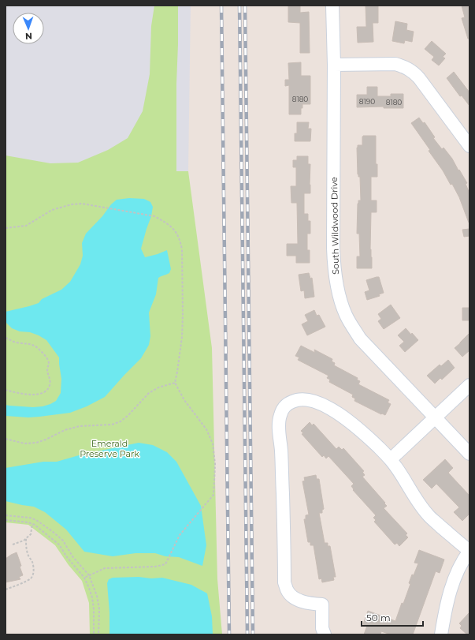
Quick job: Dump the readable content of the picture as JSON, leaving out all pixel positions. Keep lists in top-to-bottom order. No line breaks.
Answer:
{"streets":{"street":["South Wildwood Drive"]},"parks":["Emerald Preserve Park"],"house_numbers":["8180","8190","8180"],"scale_bar":"50 m","north":"bottom"}
